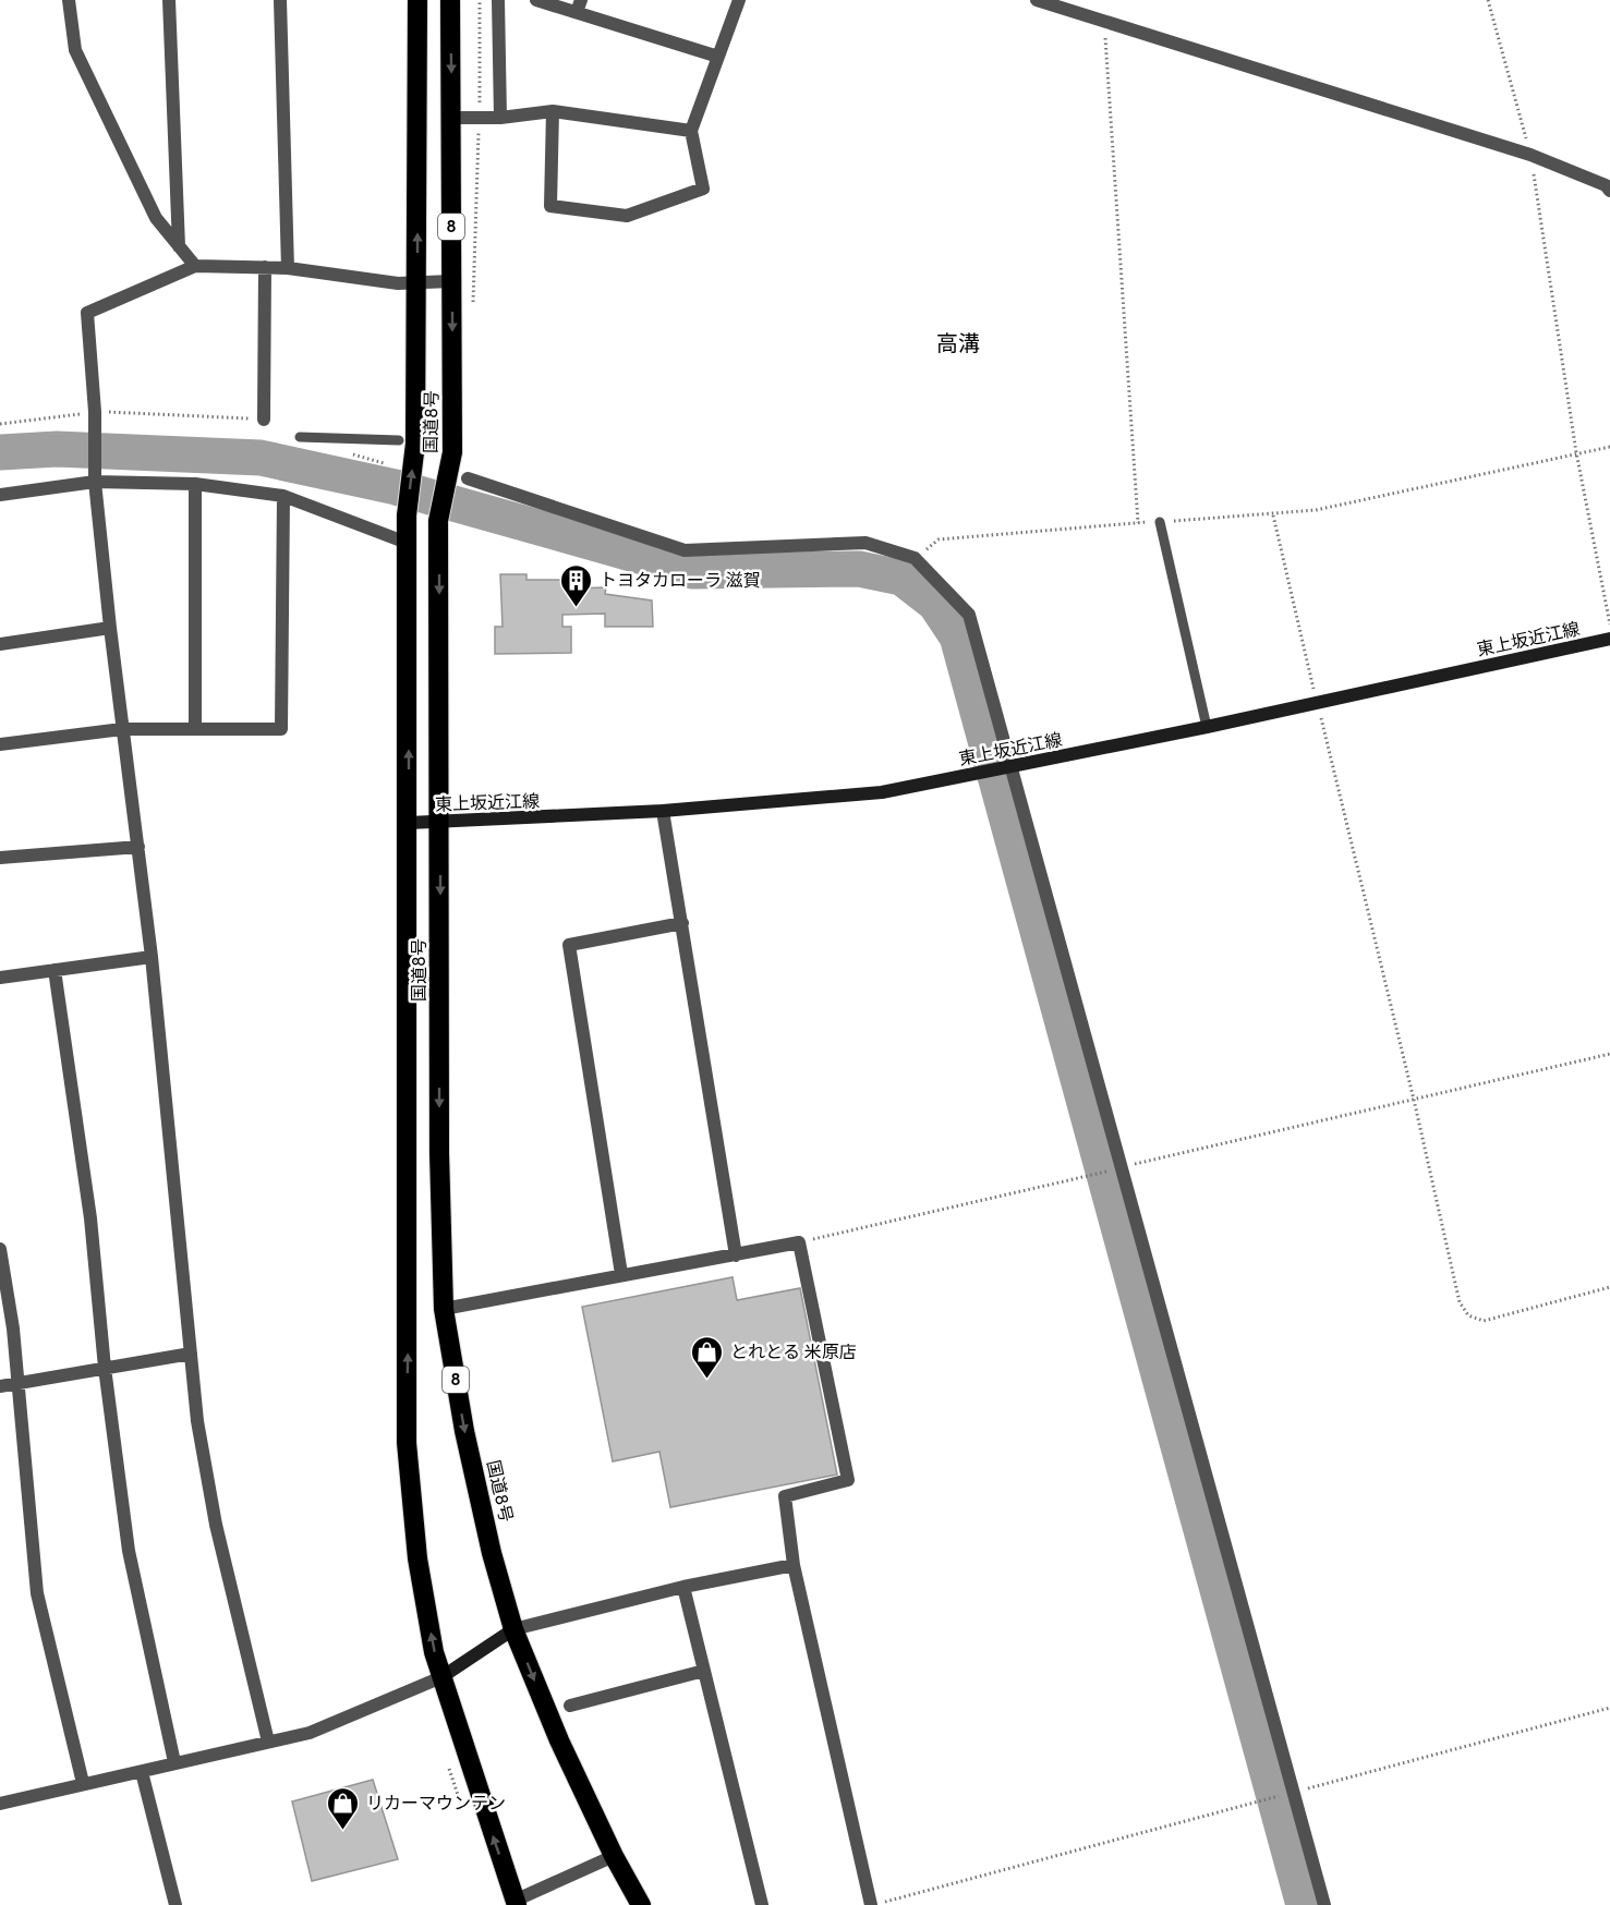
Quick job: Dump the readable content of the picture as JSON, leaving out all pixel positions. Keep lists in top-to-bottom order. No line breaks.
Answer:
{"streets":{"highway":["8","国道8号"],"main road":["東上坂近江線"]},"crossings":[["国道8号","東上坂近江線"]],"districts":["高溝"],"places":{"building":["トヨタカローラ 滋賀"],"shop":["とれとる 米原店","リカーマウンテン"]}}
